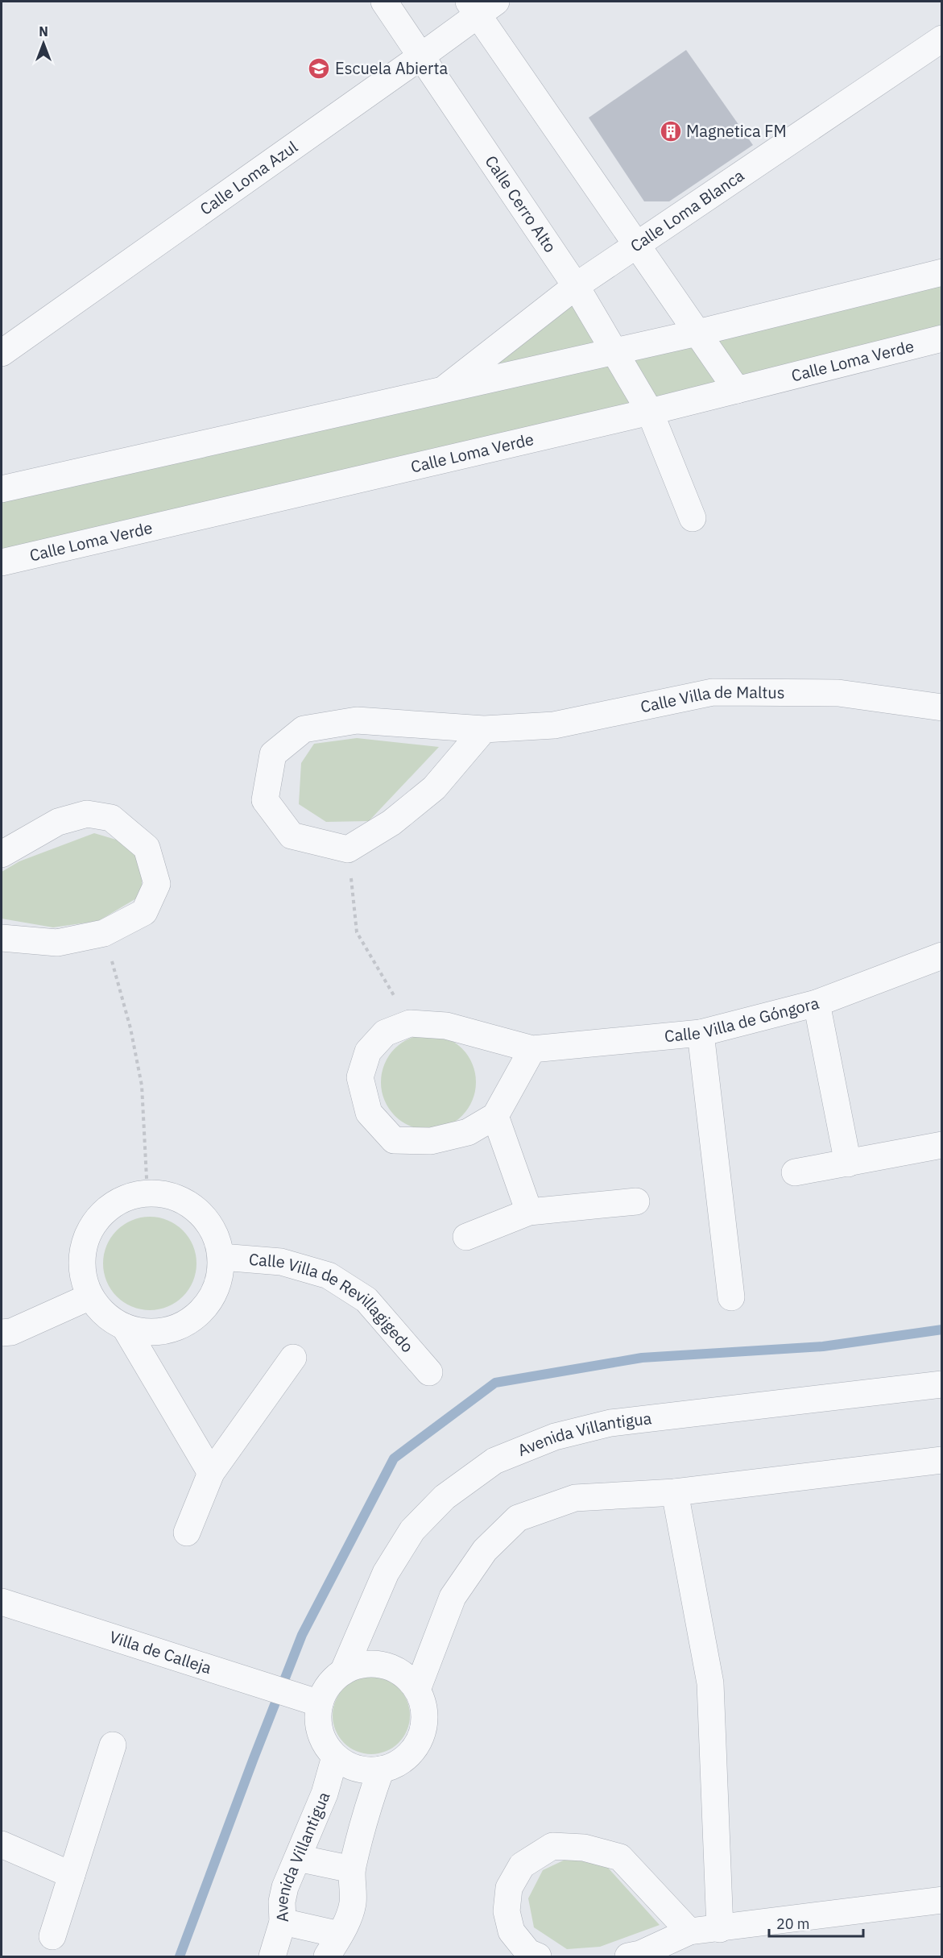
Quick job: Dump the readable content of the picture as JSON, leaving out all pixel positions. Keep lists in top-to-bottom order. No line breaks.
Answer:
{"streets":{"street":["Calle Loma Azul","Calle Cerro Alto","Calle Loma Blanca","Calle Loma Verde","Calle Villa de Maltus","Calle Villa de Góngora","Calle Villa de Revillagigedo","Avenida Villantigua","Villa de Calleja"]},"crossings":[["Calle Loma Azul","Calle Cerro Alto"],["Calle Cerro Alto","Calle Loma Blanca"],["Calle Cerro Alto","Calle Loma Verde"],["Avenida Villantigua","Villa de Calleja"]],"places":{"school or university":["Escuela Abierta"],"building":["Magnetica FM"]},"scale_bar":"20 m","north":"top"}
